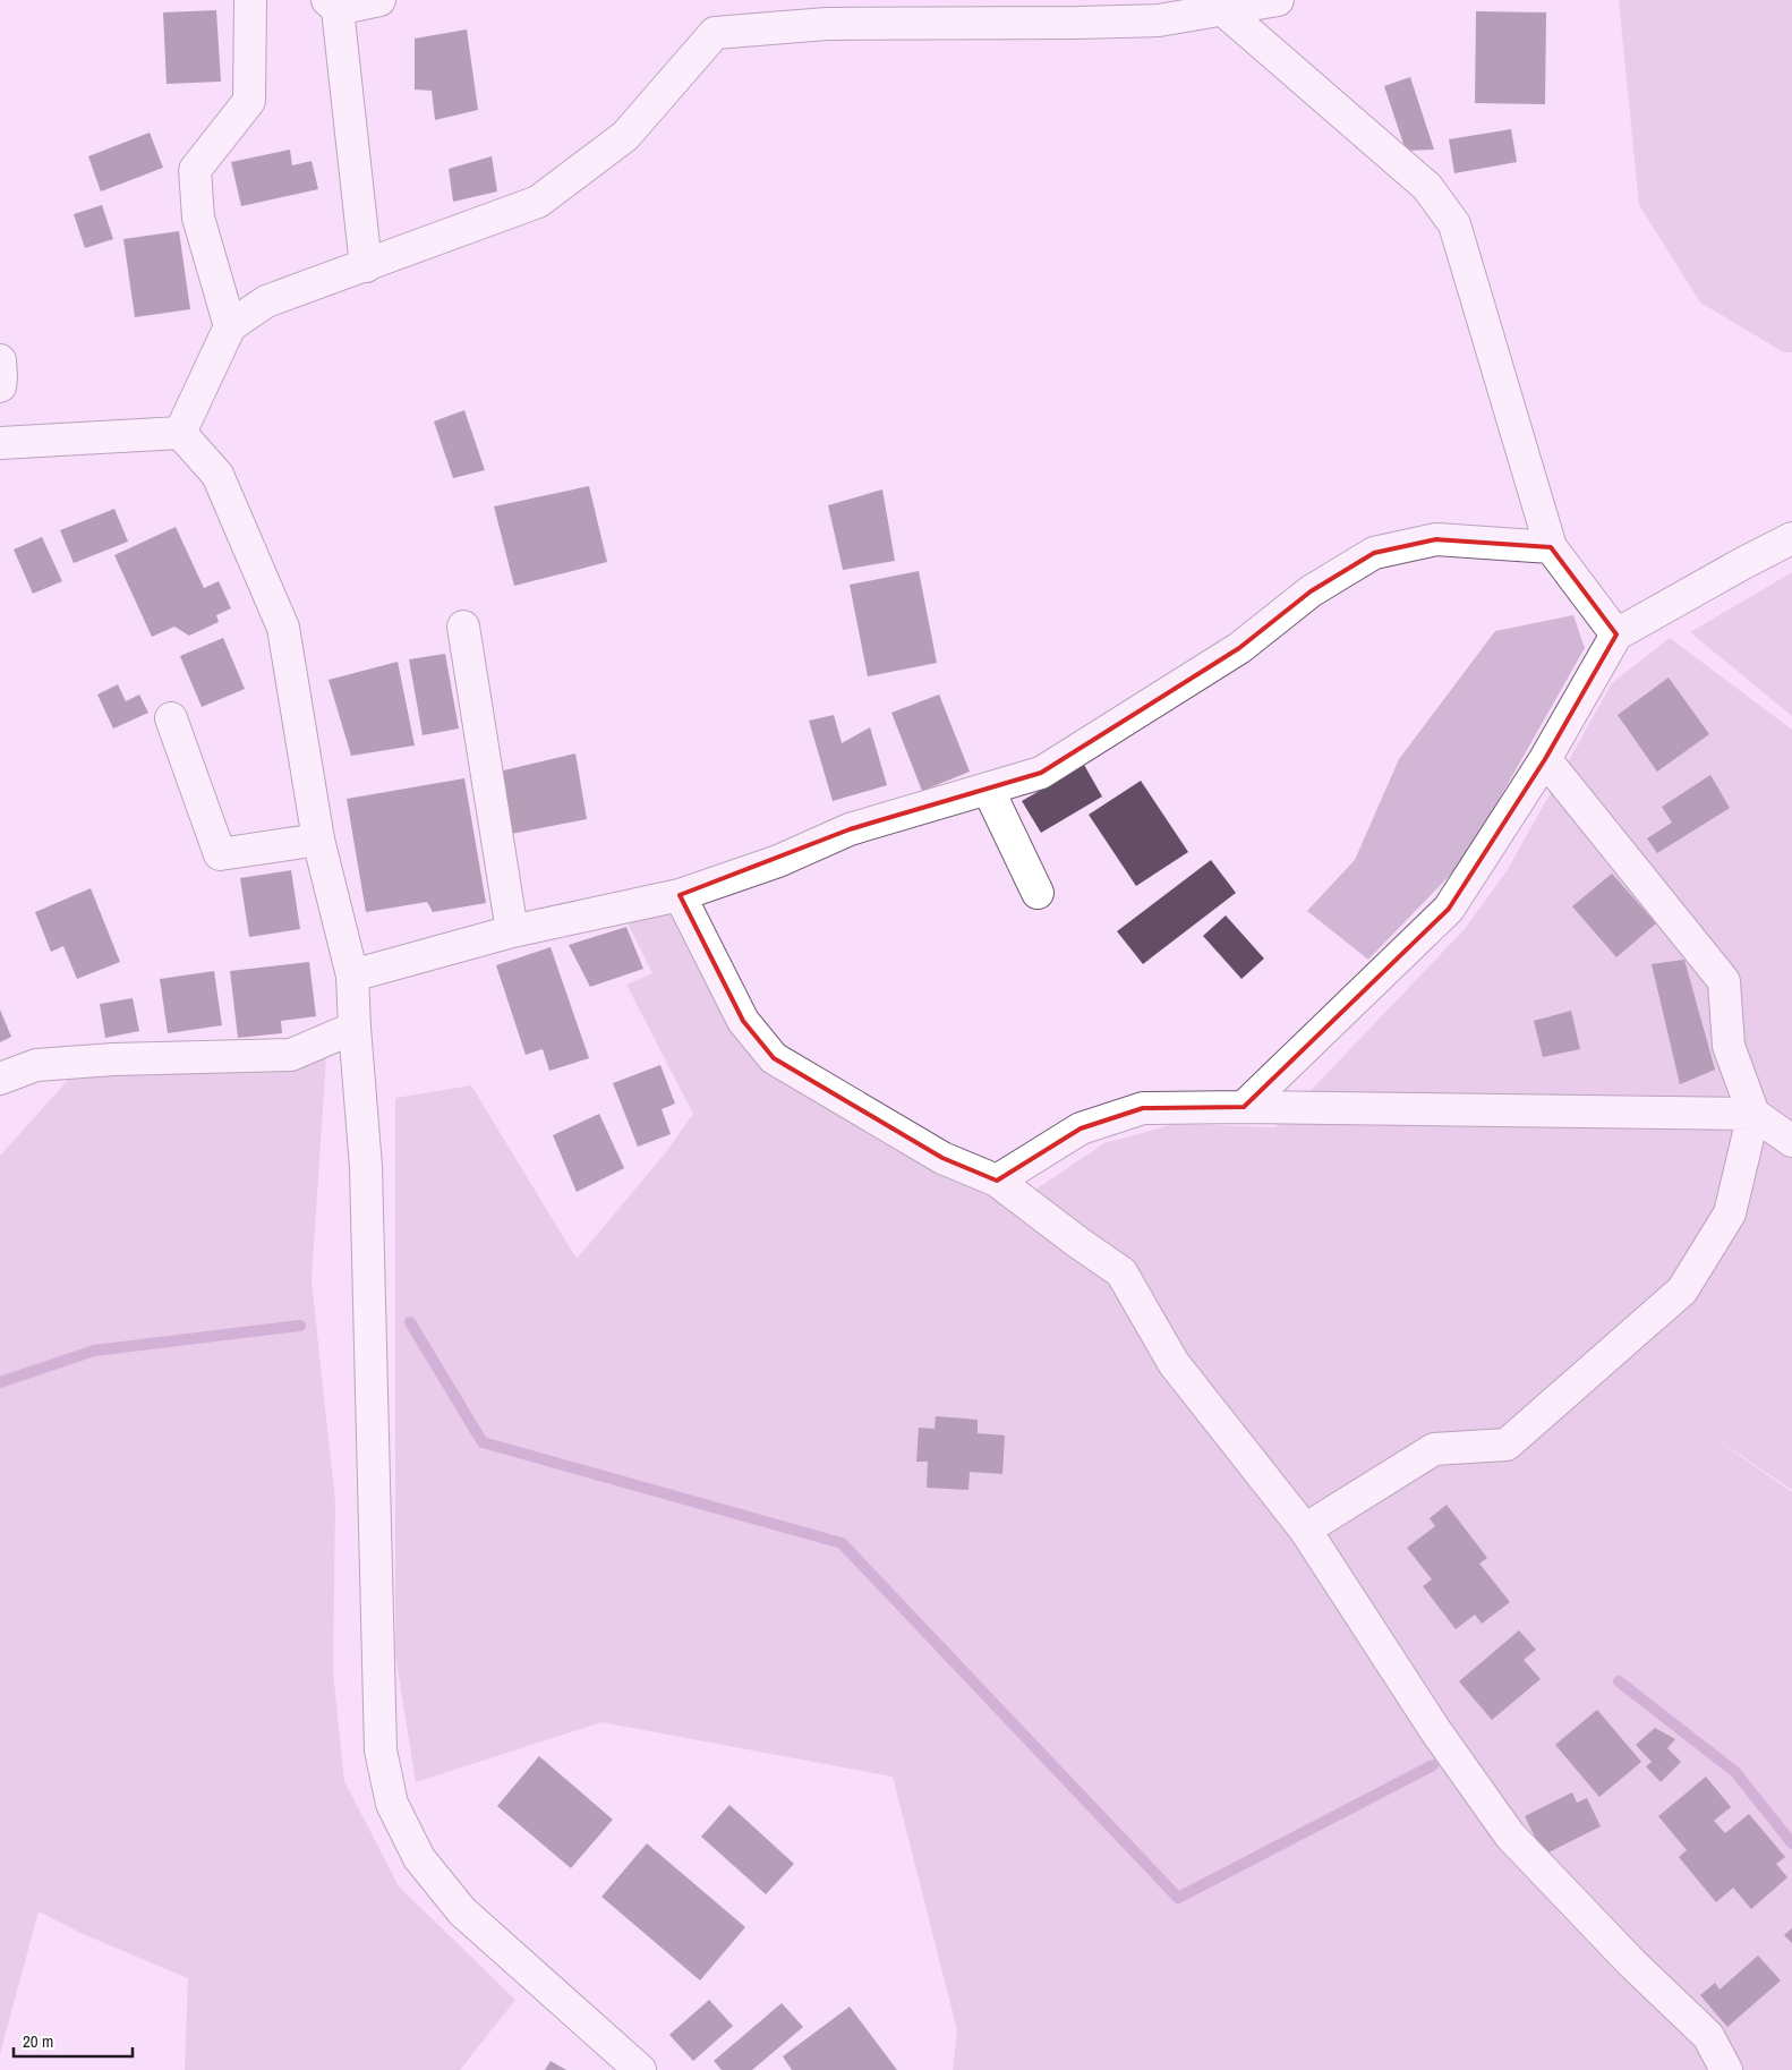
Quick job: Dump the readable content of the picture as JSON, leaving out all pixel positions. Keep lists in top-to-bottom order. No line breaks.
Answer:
{"scale_bar":"20 m"}
